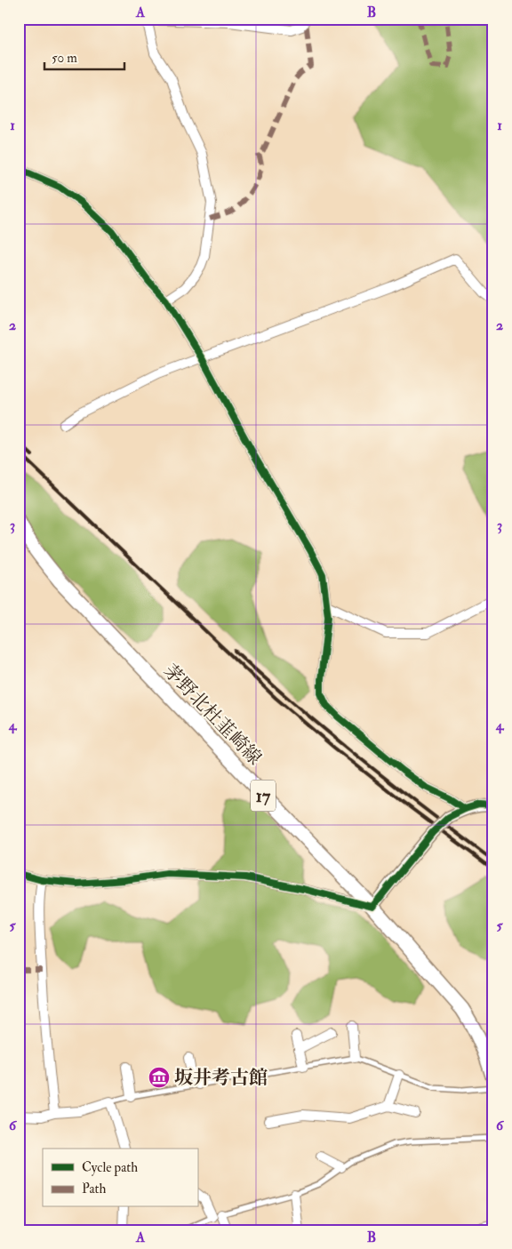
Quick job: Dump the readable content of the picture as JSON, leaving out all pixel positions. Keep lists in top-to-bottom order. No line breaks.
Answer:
{"streets":{"main road":["茅野北杜韮崎線","17"]},"places":{"museum":["坂井考古館"]},"legend":["Cycle path","Path"],"scale_bar":"50 m","grid":{"columns":["A","B"],"rows":["1","2","3","4","5","6"]}}
